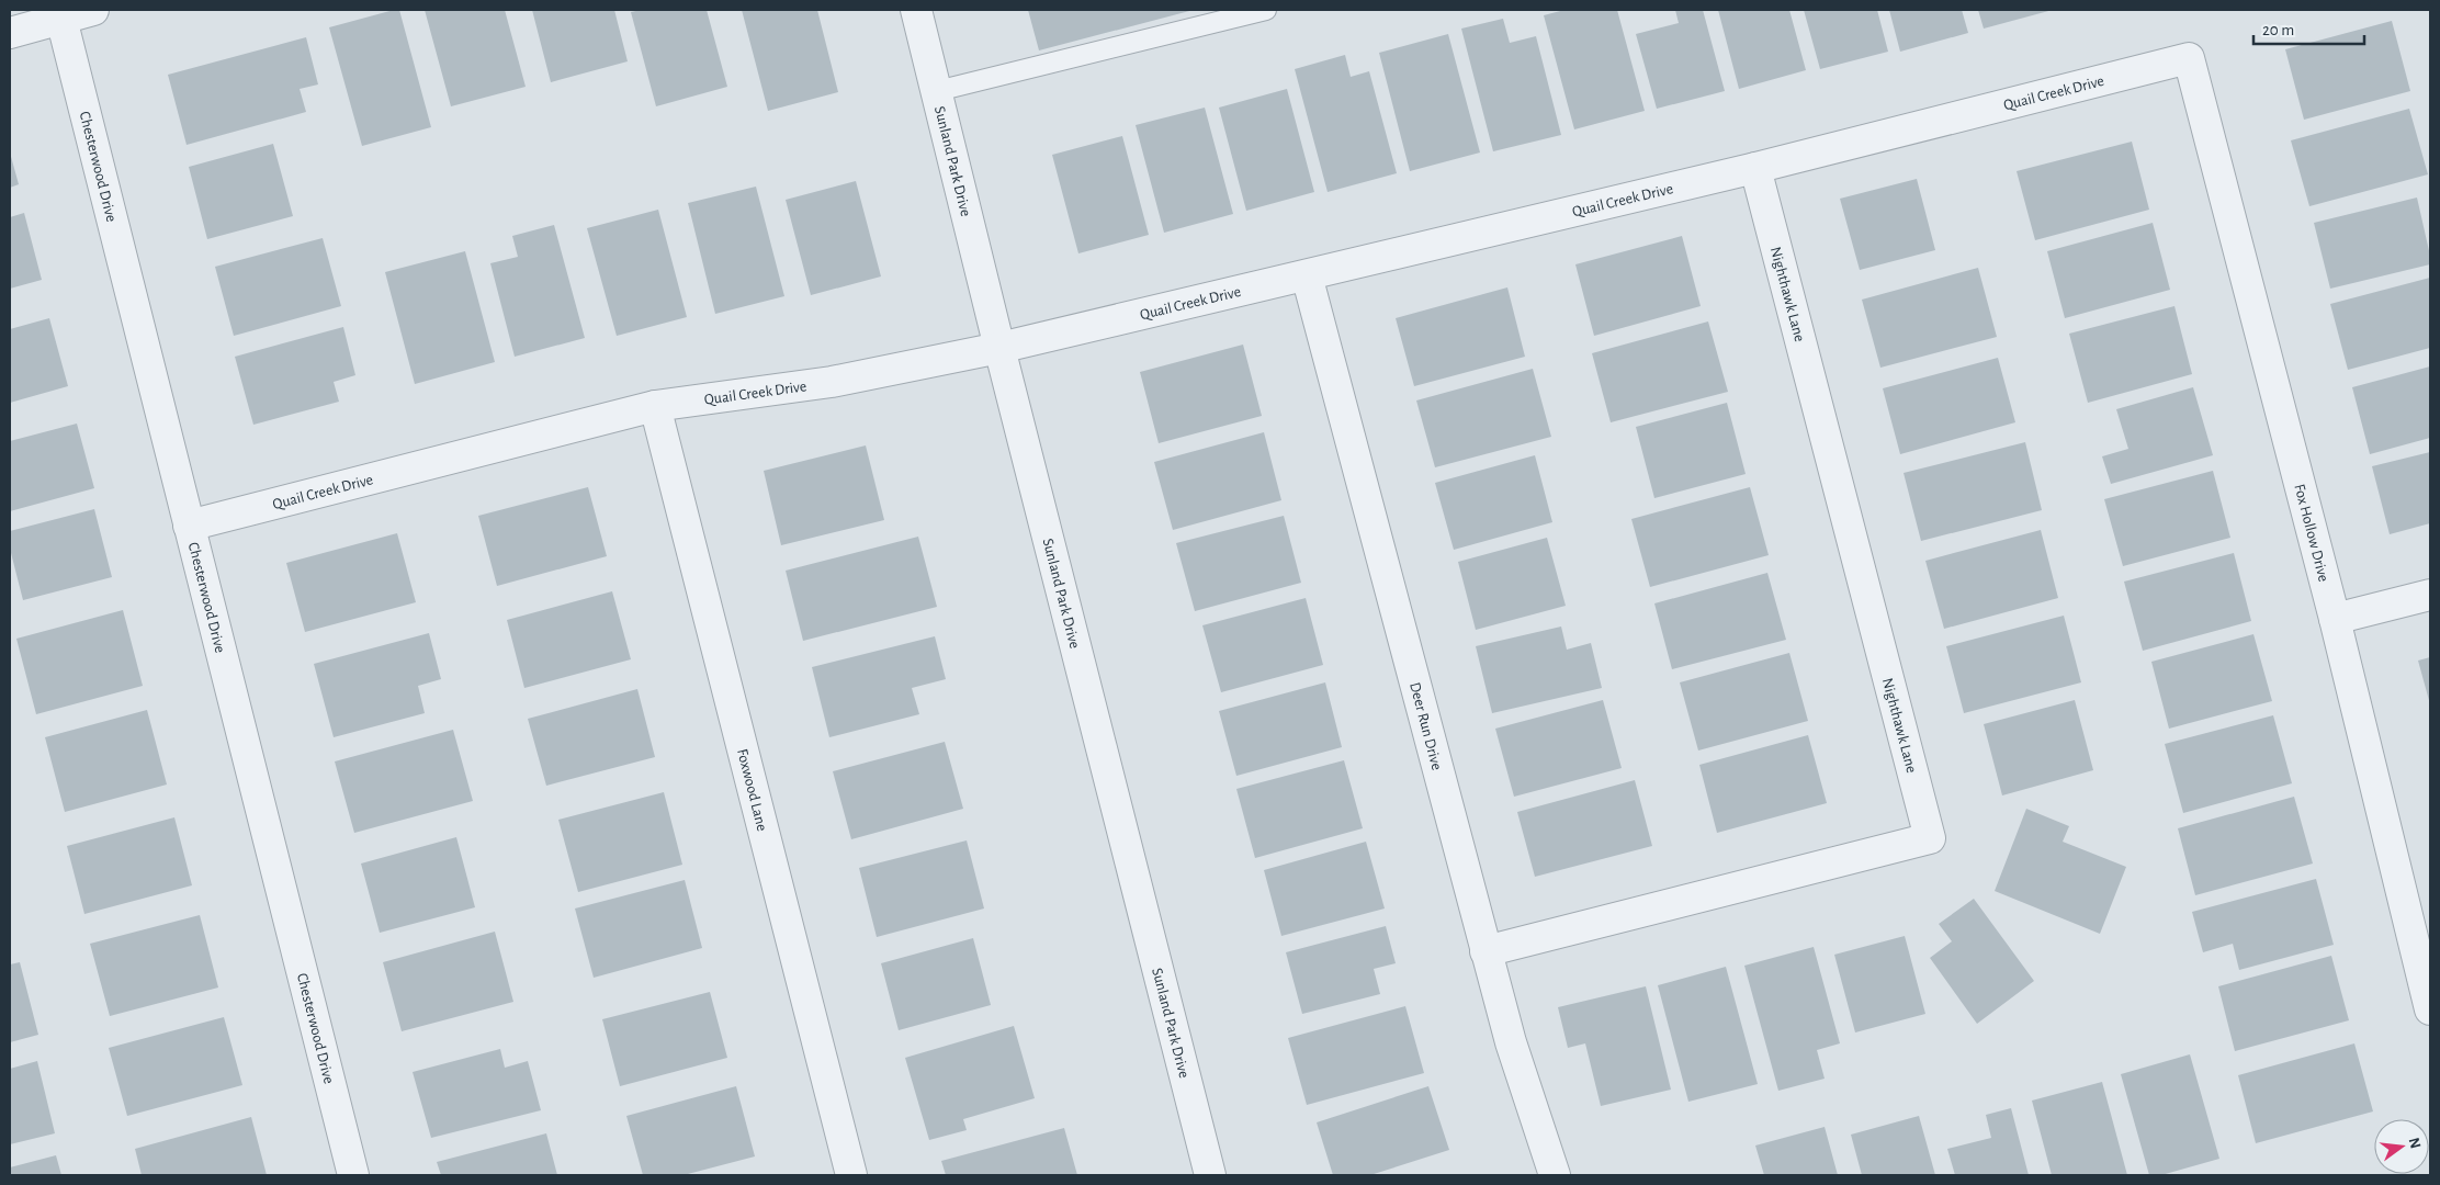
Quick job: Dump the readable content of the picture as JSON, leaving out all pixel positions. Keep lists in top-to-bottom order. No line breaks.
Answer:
{"streets":{"street":["Quail Creek Drive","Sunland Park Drive","Chesterwood Drive","Nighthawk Lane","Fox Hollow Drive","Deer Run Drive","Foxwood Lane"]},"crossings":[["Quail Creek Drive","Sunland Park Drive"],["Quail Creek Drive","Chesterwood Drive"],["Quail Creek Drive","Nighthawk Lane"],["Quail Creek Drive","Fox Hollow Drive"],["Quail Creek Drive","Deer Run Drive"],["Quail Creek Drive","Foxwood Lane"],["Nighthawk Lane","Deer Run Drive"]],"scale_bar":"20 m","north":"right"}
